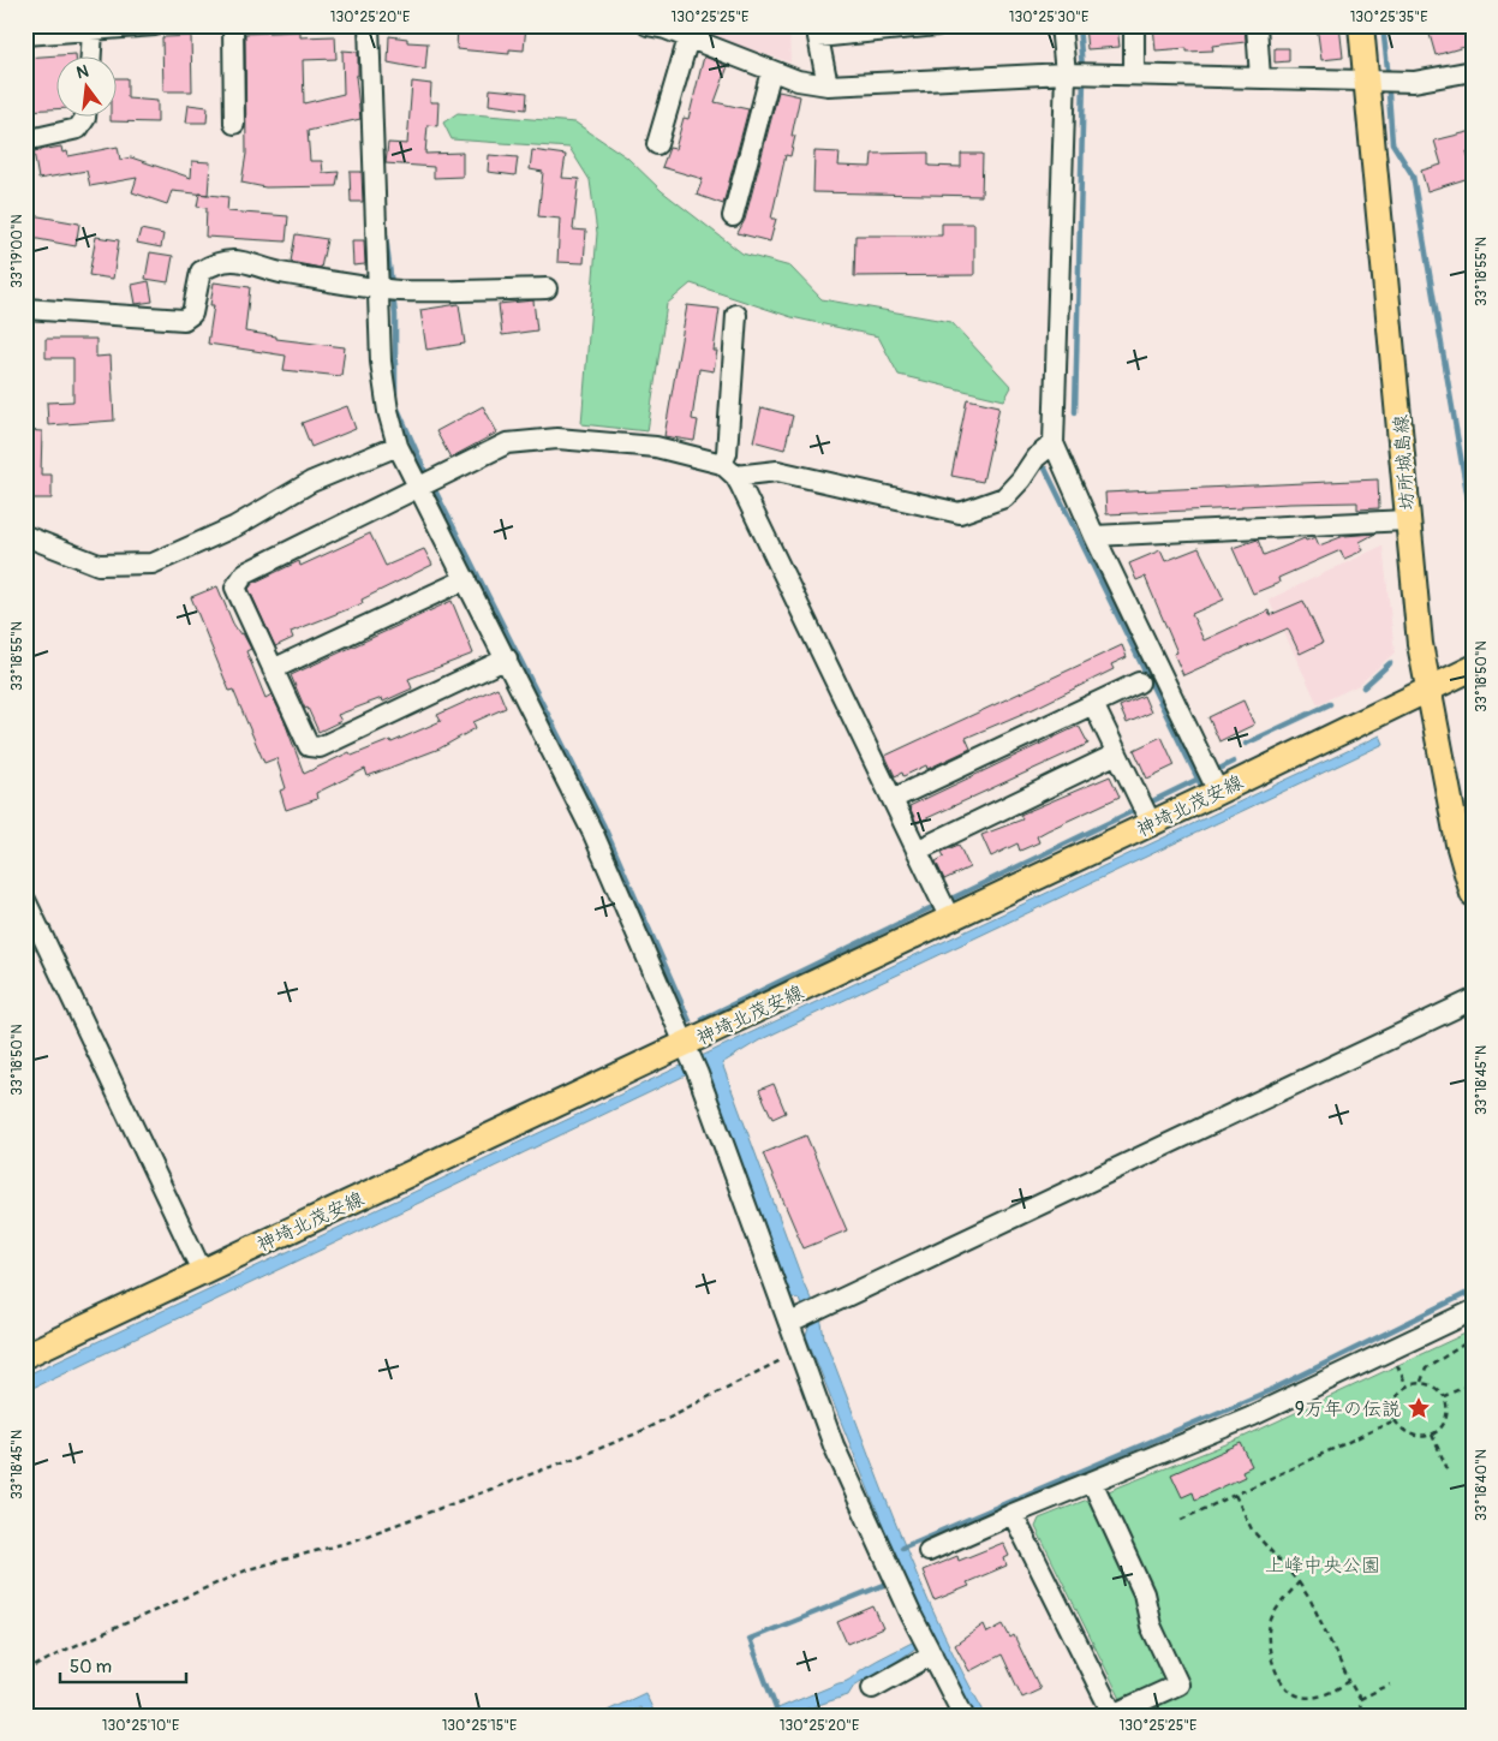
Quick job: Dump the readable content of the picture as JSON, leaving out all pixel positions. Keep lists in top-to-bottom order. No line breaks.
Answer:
{"streets":{"main road":["坊所城島線","神埼北茂安線"]},"crossings":[["坊所城島線","神埼北茂安線"]],"parks":["上峰中央公園"],"places":{"place":["9万年の伝説"]},"scale_bar":"50 m","north":"top","coordinates":["130°25'20\"E","130°25'25\"E","130°25'30\"E","130°25'35\"E","33°19'00\"N","33°18'55\"N","33°18'50\"N","33°18'45\"N","33°18'40\"N","130°25'10\"E","130°25'15\"E"]}
